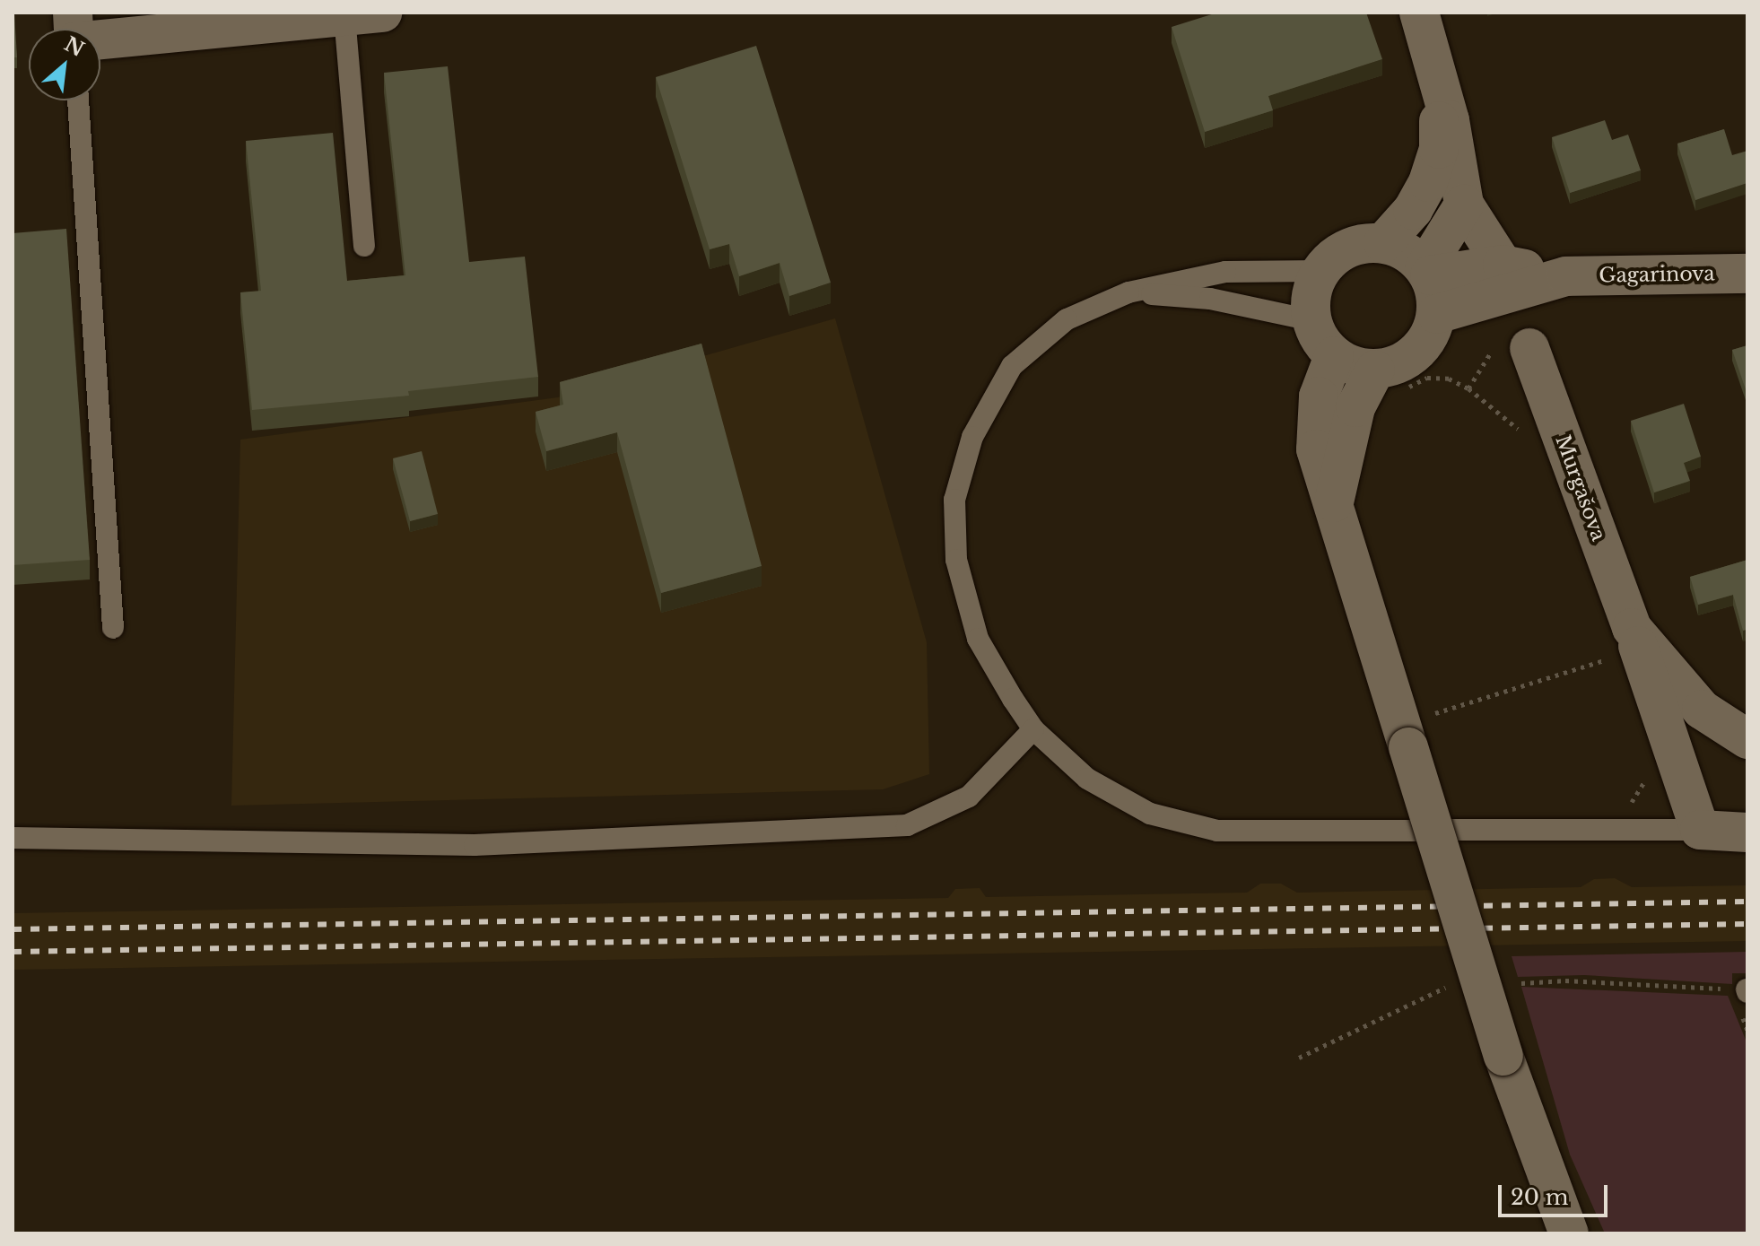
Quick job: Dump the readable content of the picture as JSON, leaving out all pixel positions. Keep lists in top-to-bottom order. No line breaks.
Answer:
{"streets":{"street":["Gagarinova","Murgašova"]},"scale_bar":"20 m","north":"top right"}
